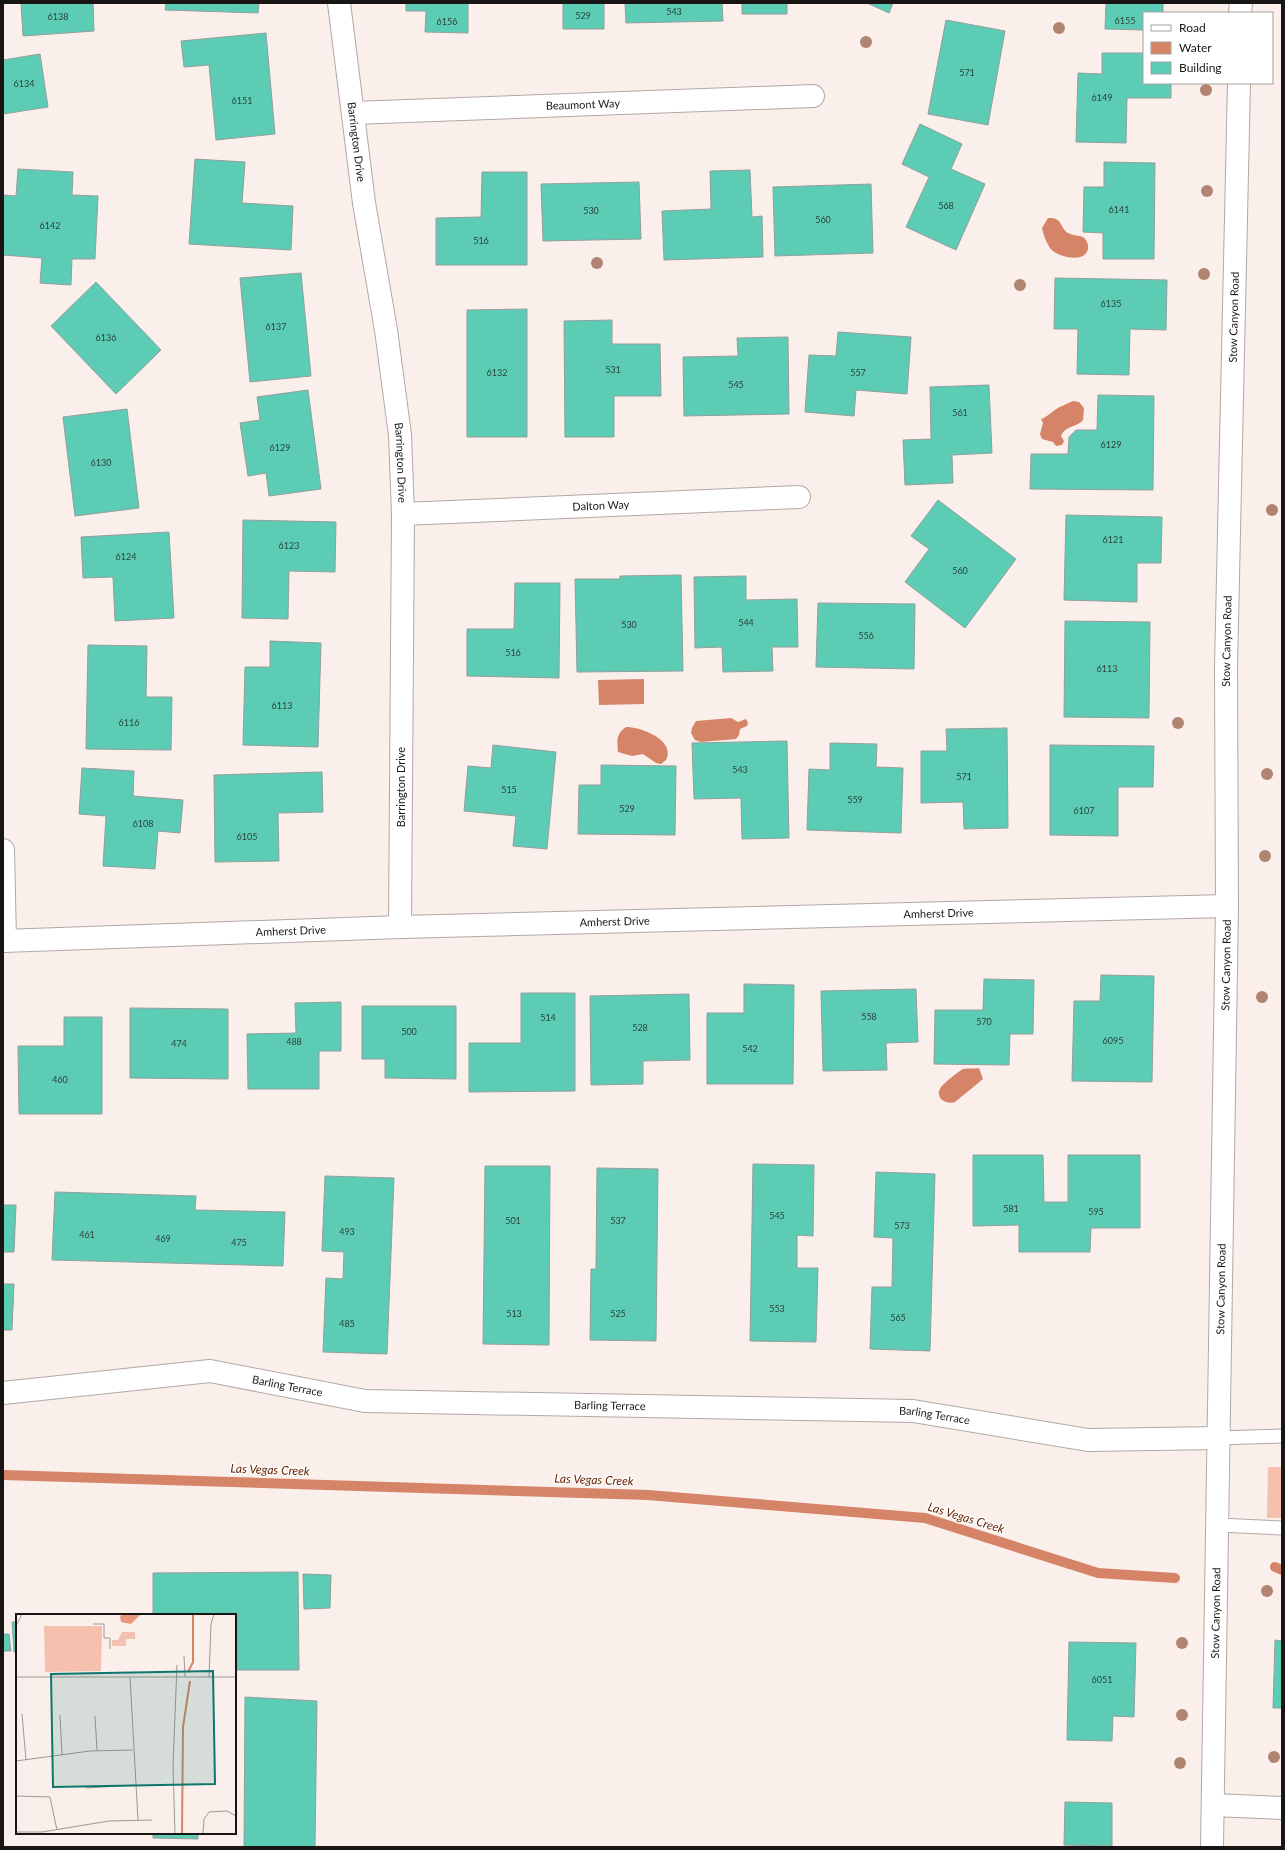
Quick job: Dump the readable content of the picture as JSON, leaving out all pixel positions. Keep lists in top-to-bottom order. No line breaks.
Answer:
{"streets":{"street":["Beaumont Way","Barrington Drive","Stow Canyon Road","Dalton Way","Amherst Drive","Barling Terrace"]},"crossings":[["Beaumont Way","Barrington Drive"],["Barrington Drive","Dalton Way"],["Barrington Drive","Amherst Drive"],["Stow Canyon Road","Amherst Drive"],["Stow Canyon Road","Barling Terrace"]],"water":["Las Vegas Creek"],"house_numbers":["543","529","6138","6155","6156","571","6134","6149","6151","568","6141","530","560","6142","516","6135","6137","6136","531","6132","557","545","561","6129","6129","6130","6121","6123","6124","560","544","530","556","516","6113","6113","6116","543","571","515","559","529","6107","6108","6105","558","514","570","528","500","6095","488","474","542","460","581","595","545","501","537","573","493","461","469","475","553","513","525","565","485","6051"],"legend":["Road","Water","Building"]}
